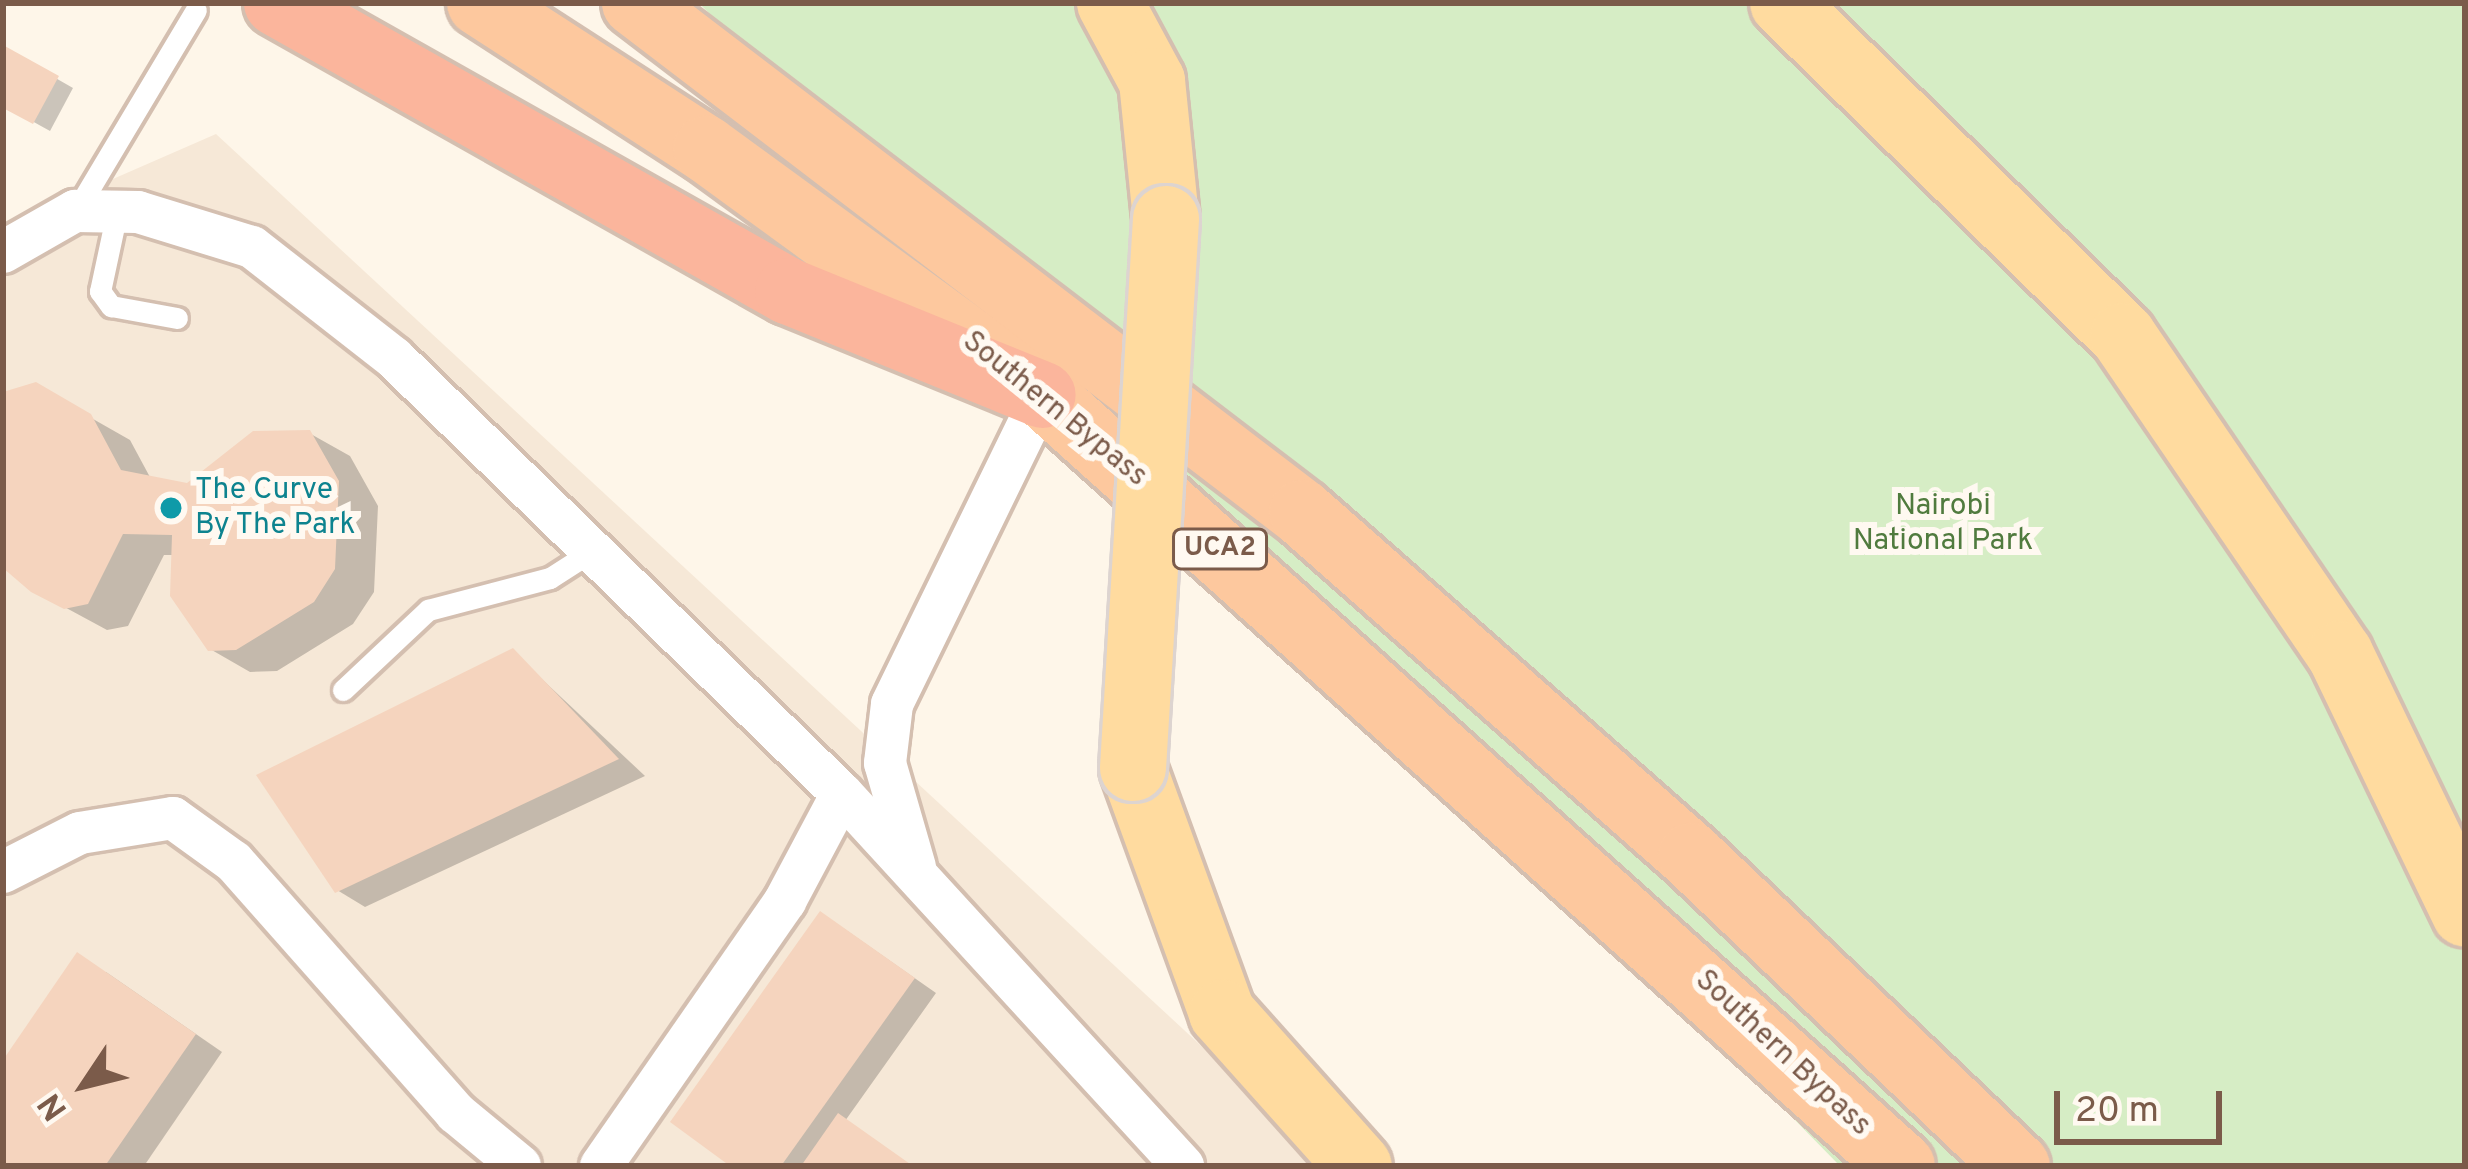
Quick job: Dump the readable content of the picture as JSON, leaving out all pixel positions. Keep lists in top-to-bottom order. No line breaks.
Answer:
{"streets":{"highway":["Southern Bypass","UCA2"]},"parks":["Nairobi National Park"],"places":["The Curve By The Park"],"scale_bar":"20 m","north":"bottom left"}
